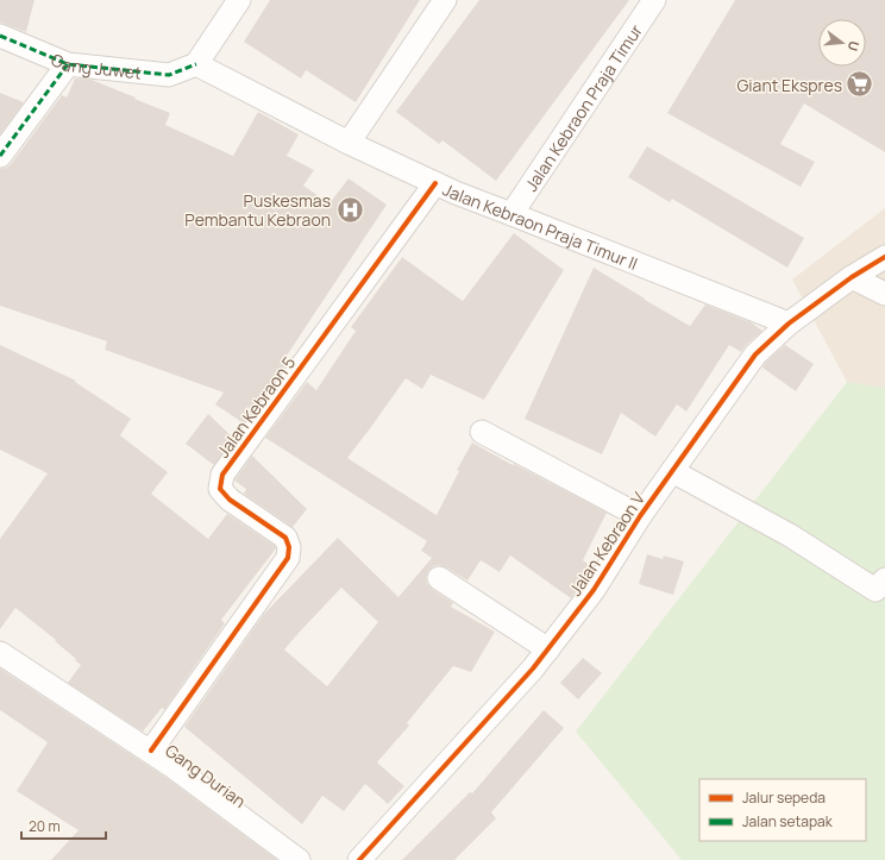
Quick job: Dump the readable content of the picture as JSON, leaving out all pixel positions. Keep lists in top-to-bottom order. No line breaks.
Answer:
{"streets":{"street":["Gang Juwet","Jalan Kebraon Praja Timur","Jalan Kebraon Praja Timur II","Jalan Kebraon 5","Jalan Kebraon V","Gang Durian"]},"crossings":[["Gang Juwet","Jalan Kebraon Praja Timur II"],["Jalan Kebraon Praja Timur","Jalan Kebraon Praja Timur II"],["Jalan Kebraon Praja Timur II","Jalan Kebraon 5"],["Jalan Kebraon Praja Timur II","Jalan Kebraon V"],["Jalan Kebraon 5","Gang Durian"]],"places":{"supermarket":["Giant Ekspres"],"hospital":["Puskesmas Pembantu Kebraon"]},"legend":["Jalur sepeda","Jalan setapak"],"scale_bar":"20 m","north":"right"}
